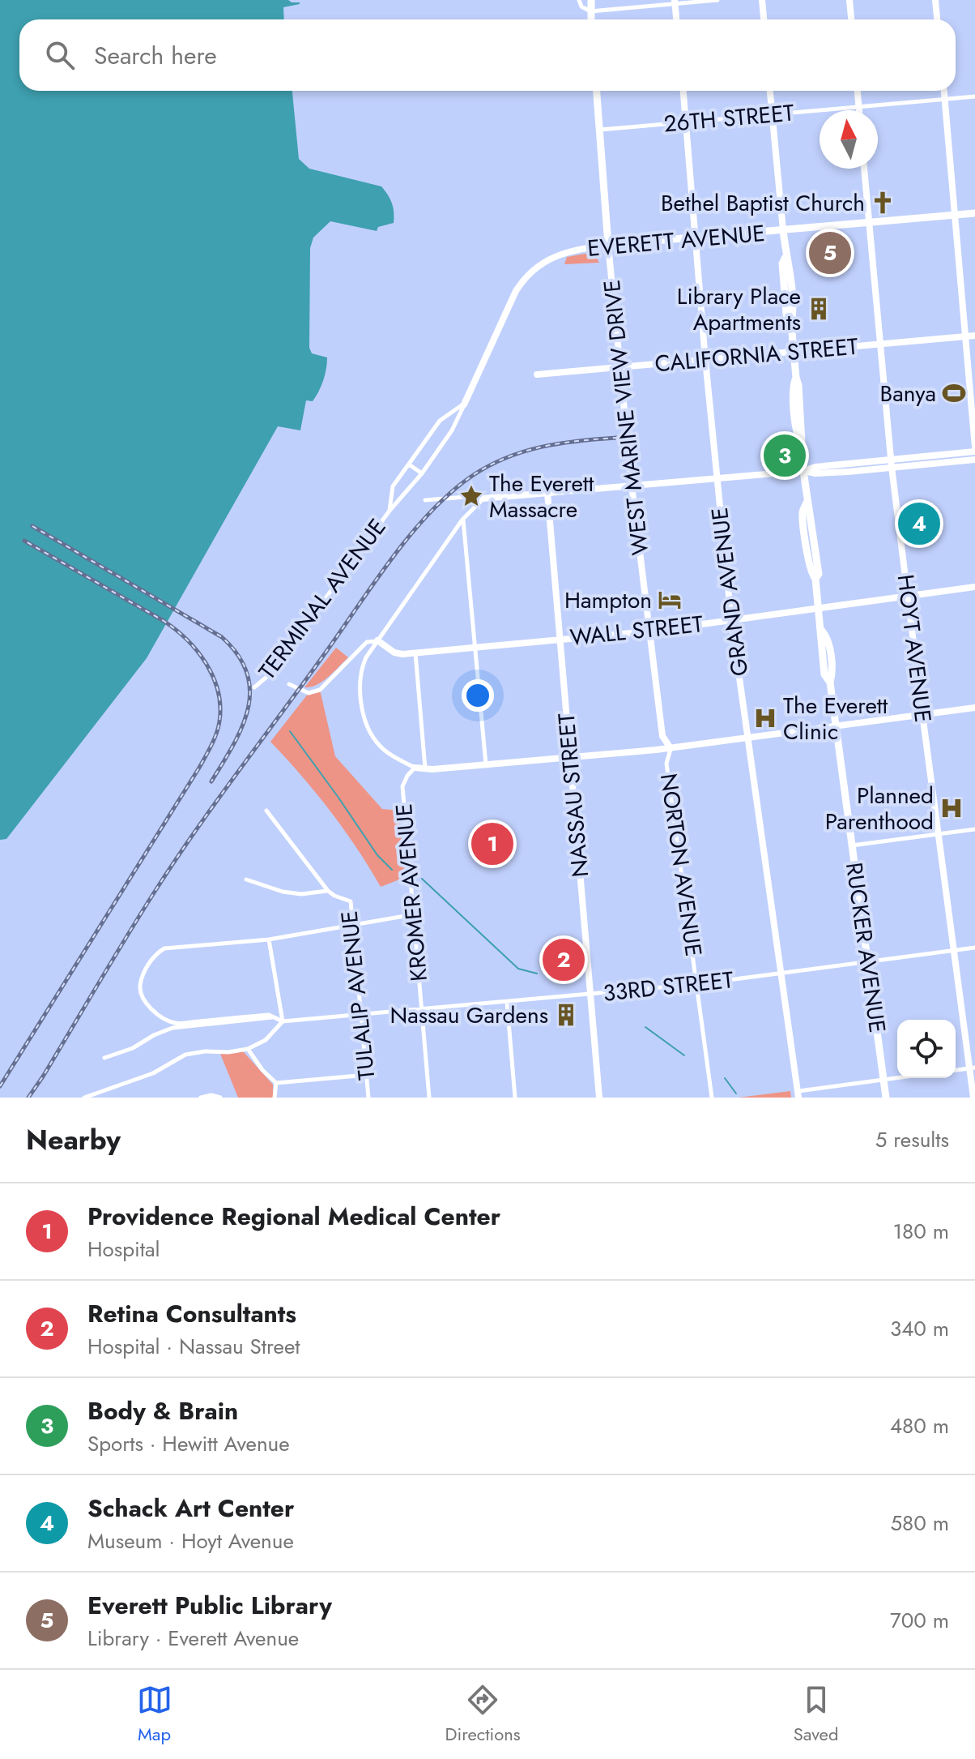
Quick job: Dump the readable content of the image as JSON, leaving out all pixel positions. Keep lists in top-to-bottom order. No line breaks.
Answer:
{"streets":{"main road":["EVERETT AVENUE","WEST MARINE VIEW DRIVE","RUCKER AVENUE"],"street":["26TH STREET","CALIFORNIA STREET","GRAND AVENUE","TERMINAL AVENUE","WALL STREET","HOYT AVENUE","NASSAU STREET","NORTON AVENUE","KROMER AVENUE","33RD STREET","TULALIP AVENUE"]},"crossings":[["26TH STREET","WEST MARINE VIEW DRIVE"],["26TH STREET","GRAND AVENUE"],["26TH STREET","RUCKER AVENUE"],["EVERETT AVENUE","WEST MARINE VIEW DRIVE"],["EVERETT AVENUE","GRAND AVENUE"],["EVERETT AVENUE","TERMINAL AVENUE"],["EVERETT AVENUE","HOYT AVENUE"],["EVERETT AVENUE","RUCKER AVENUE"],["CALIFORNIA STREET","WEST MARINE VIEW DRIVE"],["CALIFORNIA STREET","GRAND AVENUE"],["CALIFORNIA STREET","HOYT AVENUE"],["CALIFORNIA STREET","RUCKER AVENUE"],["WEST MARINE VIEW DRIVE","WALL STREET"],["WEST MARINE VIEW DRIVE","NORTON AVENUE"],["GRAND AVENUE","WALL STREET"],["GRAND AVENUE","33RD STREET"],["WALL STREET","HOYT AVENUE"],["WALL STREET","NASSAU STREET"],["WALL STREET","RUCKER AVENUE"],["HOYT AVENUE","33RD STREET"],["NASSAU STREET","33RD STREET"],["NORTON AVENUE","33RD STREET"],["KROMER AVENUE","33RD STREET"],["RUCKER AVENUE","33RD STREET"],["33RD STREET","TULALIP AVENUE"]],"places":{"church":["Bethel Baptist Church"],"building":["Library Place Apartments","Nassau Gardens"],"sports":["Banya"],"place":["The Everett Massacre"],"hotel":["Hampton"],"hospital":["The Everett Clinic","Planned Parenthood"]},"north":"top","page":{"search":"Search here","pins":["5","3","4","1","2"],"heading":["Nearby","5 results"],"list":[{"mark":"1","name":"Providence Regional Medical Center","note":"Hospital","value":"180 m"},{"mark":"2","name":"Retina Consultants","note":"Hospital · Nassau Street","value":"340 m"},{"mark":"3","name":"Body & Brain","note":"Sports · Hewitt Avenue","value":"480 m"},{"mark":"4","name":"Schack Art Center","note":"Museum · Hoyt Avenue","value":"580 m"},{"mark":"5","name":"Everett Public Library","note":"Library · Everett Avenue","value":"700 m"}],"nav":["Map","Directions","Saved"]}}
